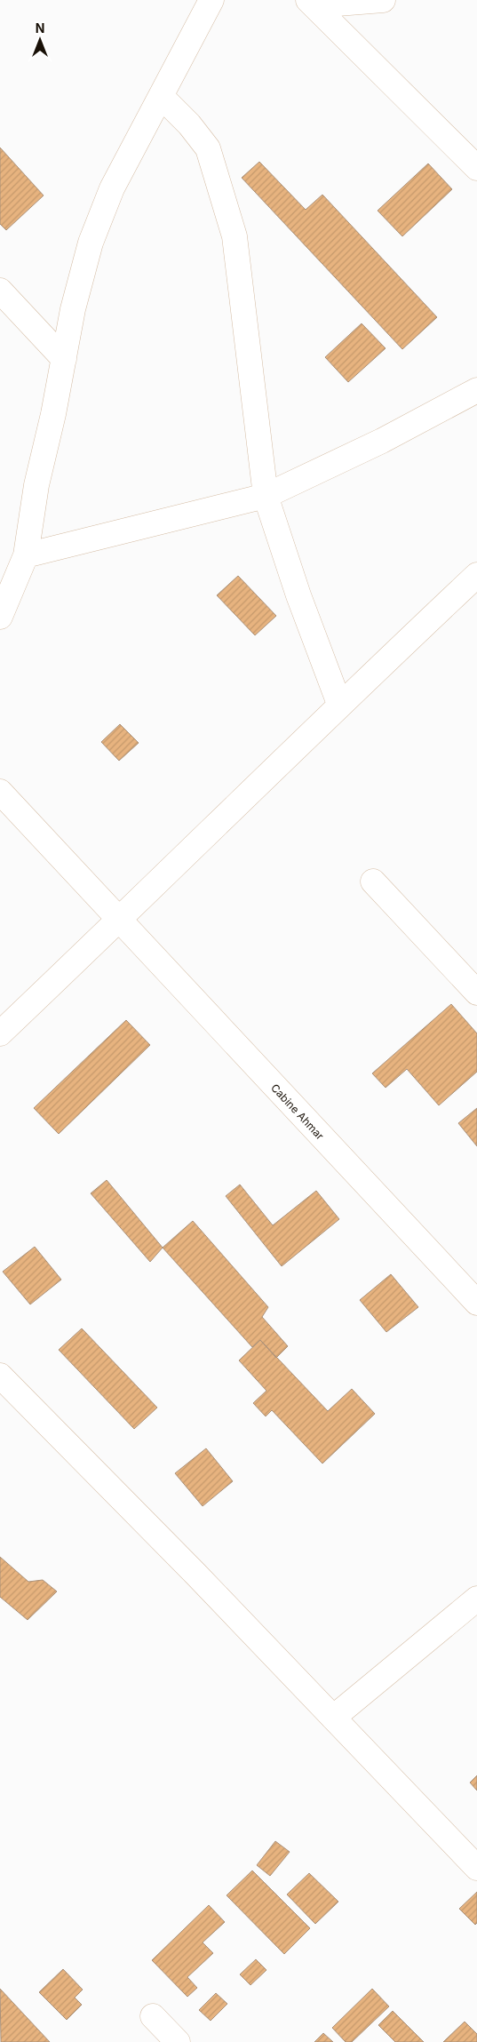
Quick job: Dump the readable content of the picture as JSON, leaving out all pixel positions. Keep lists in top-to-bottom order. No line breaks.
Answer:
{"streets":{"street":["Cabine Ahmar"]},"north":"top"}
